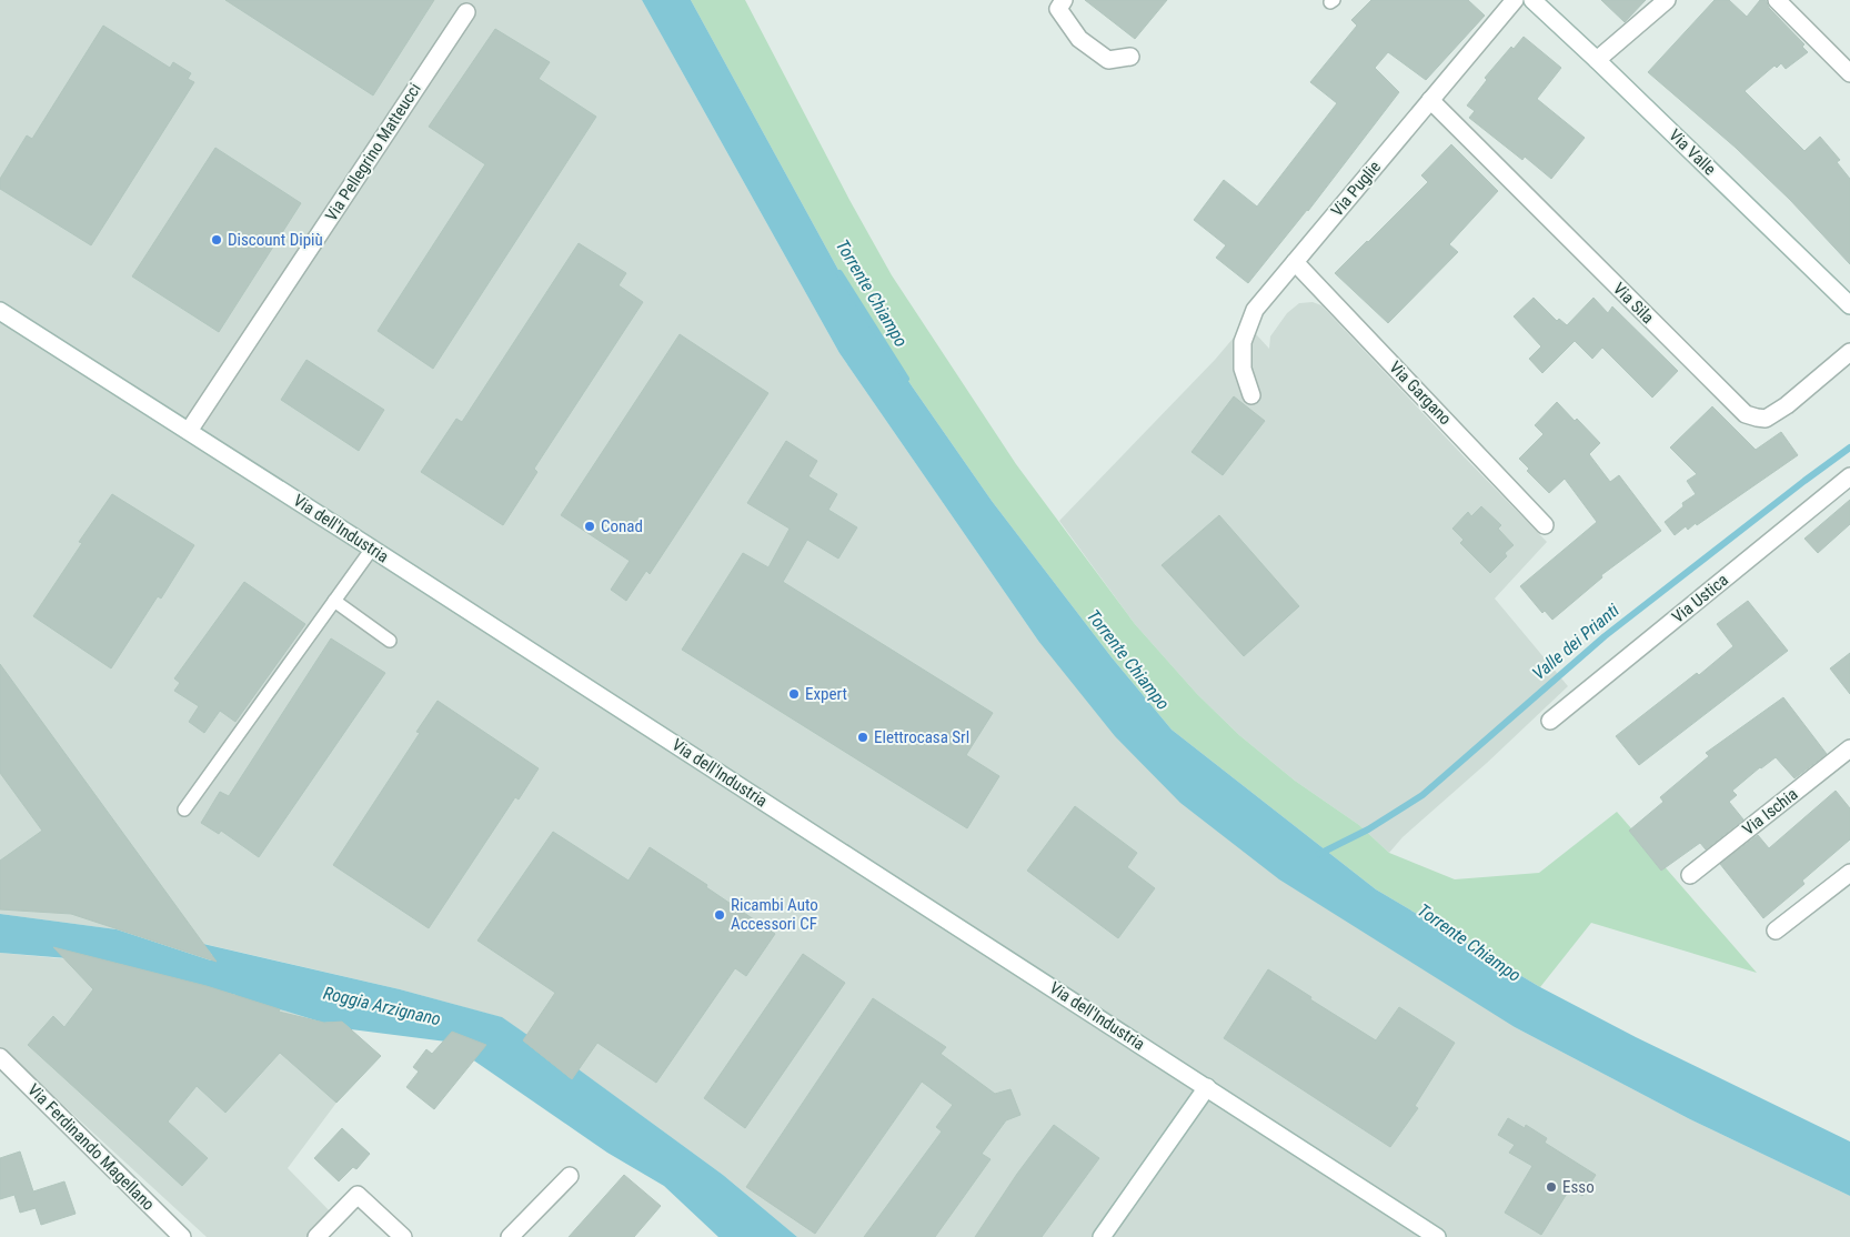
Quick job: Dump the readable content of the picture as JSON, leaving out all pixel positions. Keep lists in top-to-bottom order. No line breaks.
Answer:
{"streets":{"street":["Via Pellegrino Matteucci","Via Valle","Via Puglie","Via Sila","Via Gargano","Via dell'Industria","Via Ustica","Via Ischia","Via Ferdinando Magellano"]},"crossings":[["Via Pellegrino Matteucci","Via dell'Industria"],["Via Puglie","Via Sila"],["Via Puglie","Via Gargano"]],"water":["Torrente Chiampo","Valle dei Prianti","Roggia Arzignano"],"places":["Discount Dipiù","Conad","Expert","Elettrocasa Srl","Ricambi Auto Accessori CF","Esso"]}
